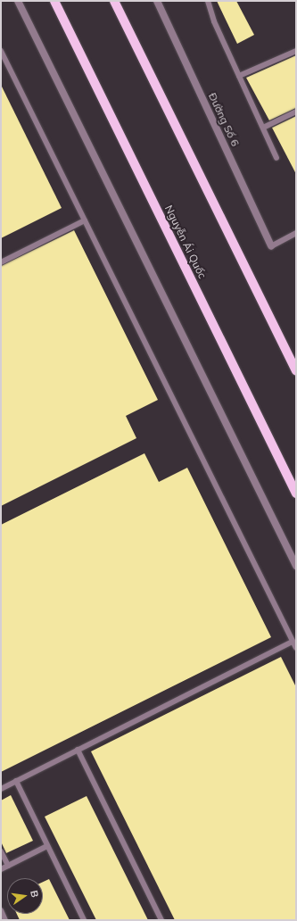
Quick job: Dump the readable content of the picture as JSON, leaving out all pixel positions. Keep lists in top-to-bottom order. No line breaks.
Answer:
{"streets":{"main road":["Nguyễn Ái Quốc"],"street":["Đường Số 6"]},"north":"right"}
